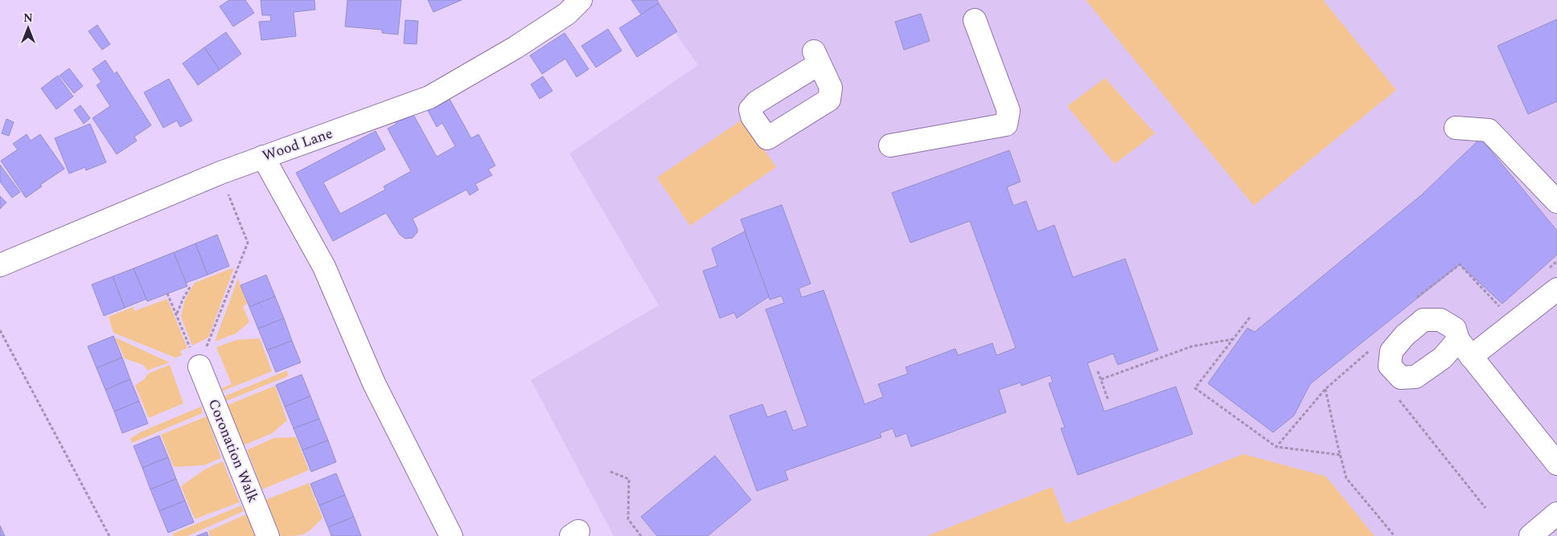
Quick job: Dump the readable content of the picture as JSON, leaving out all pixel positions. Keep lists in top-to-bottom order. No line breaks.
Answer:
{"streets":{"street":["Wood Lane","Coronation Walk"]},"north":"top"}
